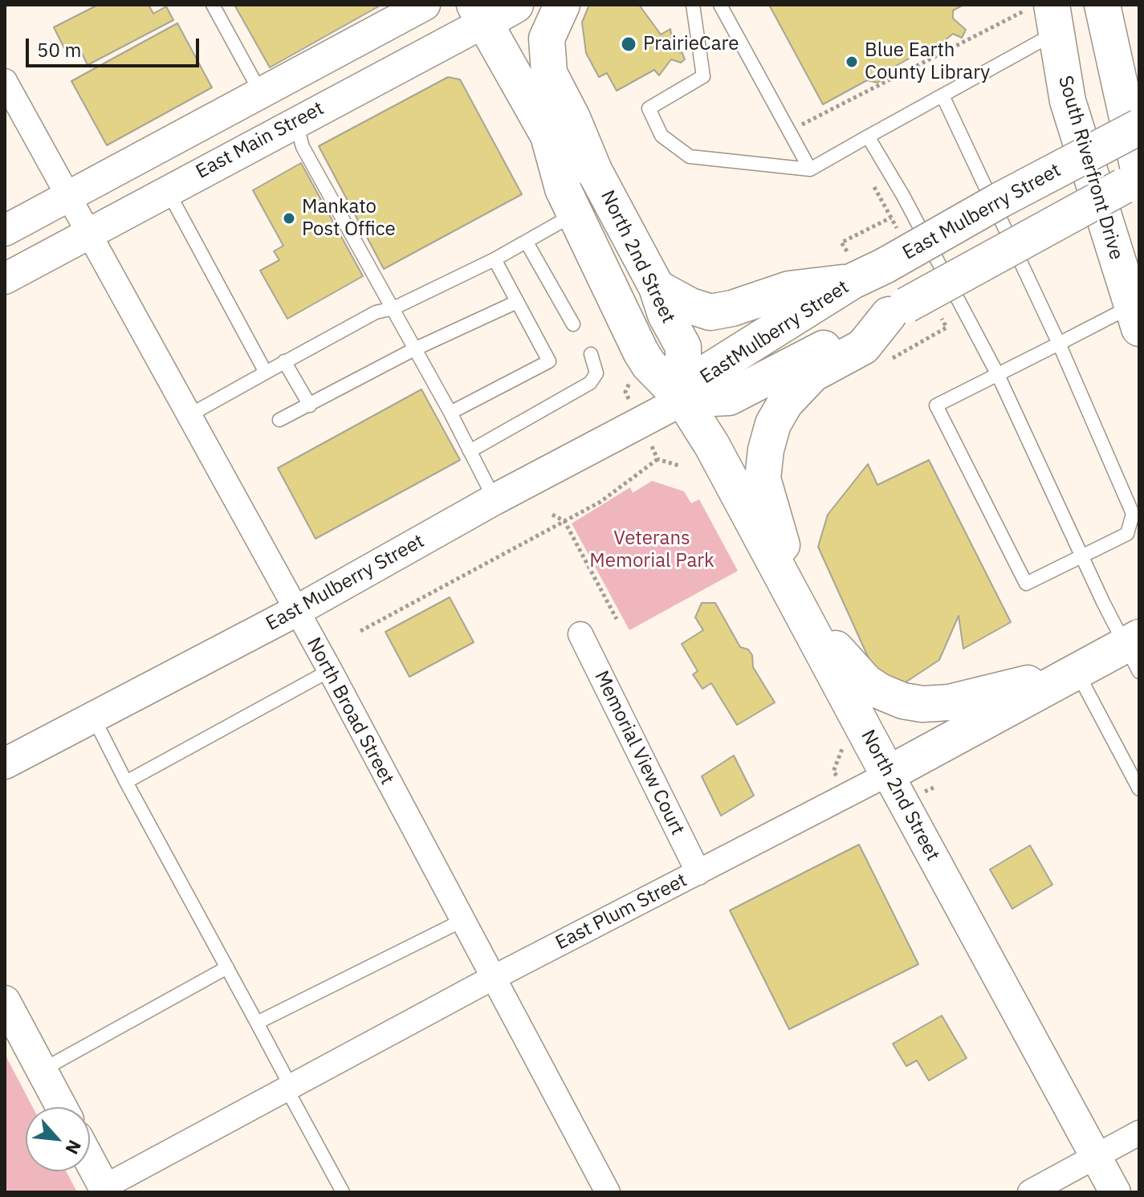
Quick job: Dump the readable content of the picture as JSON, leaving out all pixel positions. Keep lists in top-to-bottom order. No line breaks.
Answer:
{"streets":{"main road":["East Main Street","South Riverfront Drive","East Mulberry Street","North 2nd Street","EastMulberry Street","East Plum Street"],"street":["North Broad Street","Memorial View Court"]},"crossings":[["East Main Street","North 2nd Street"],["East Main Street","North Broad Street"],["East Mulberry Street","North 2nd Street"],["East Mulberry Street","EastMulberry Street"],["East Mulberry Street","North Broad Street"],["North 2nd Street","EastMulberry Street"],["North 2nd Street","East Plum Street"],["North Broad Street","East Plum Street"],["Memorial View Court","East Plum Street"]],"parks":["Veterans Memorial Park"],"places":["PrairieCare","Blue Earth County Library","Mankato Post Office"],"scale_bar":"50 m","north":"bottom right"}
